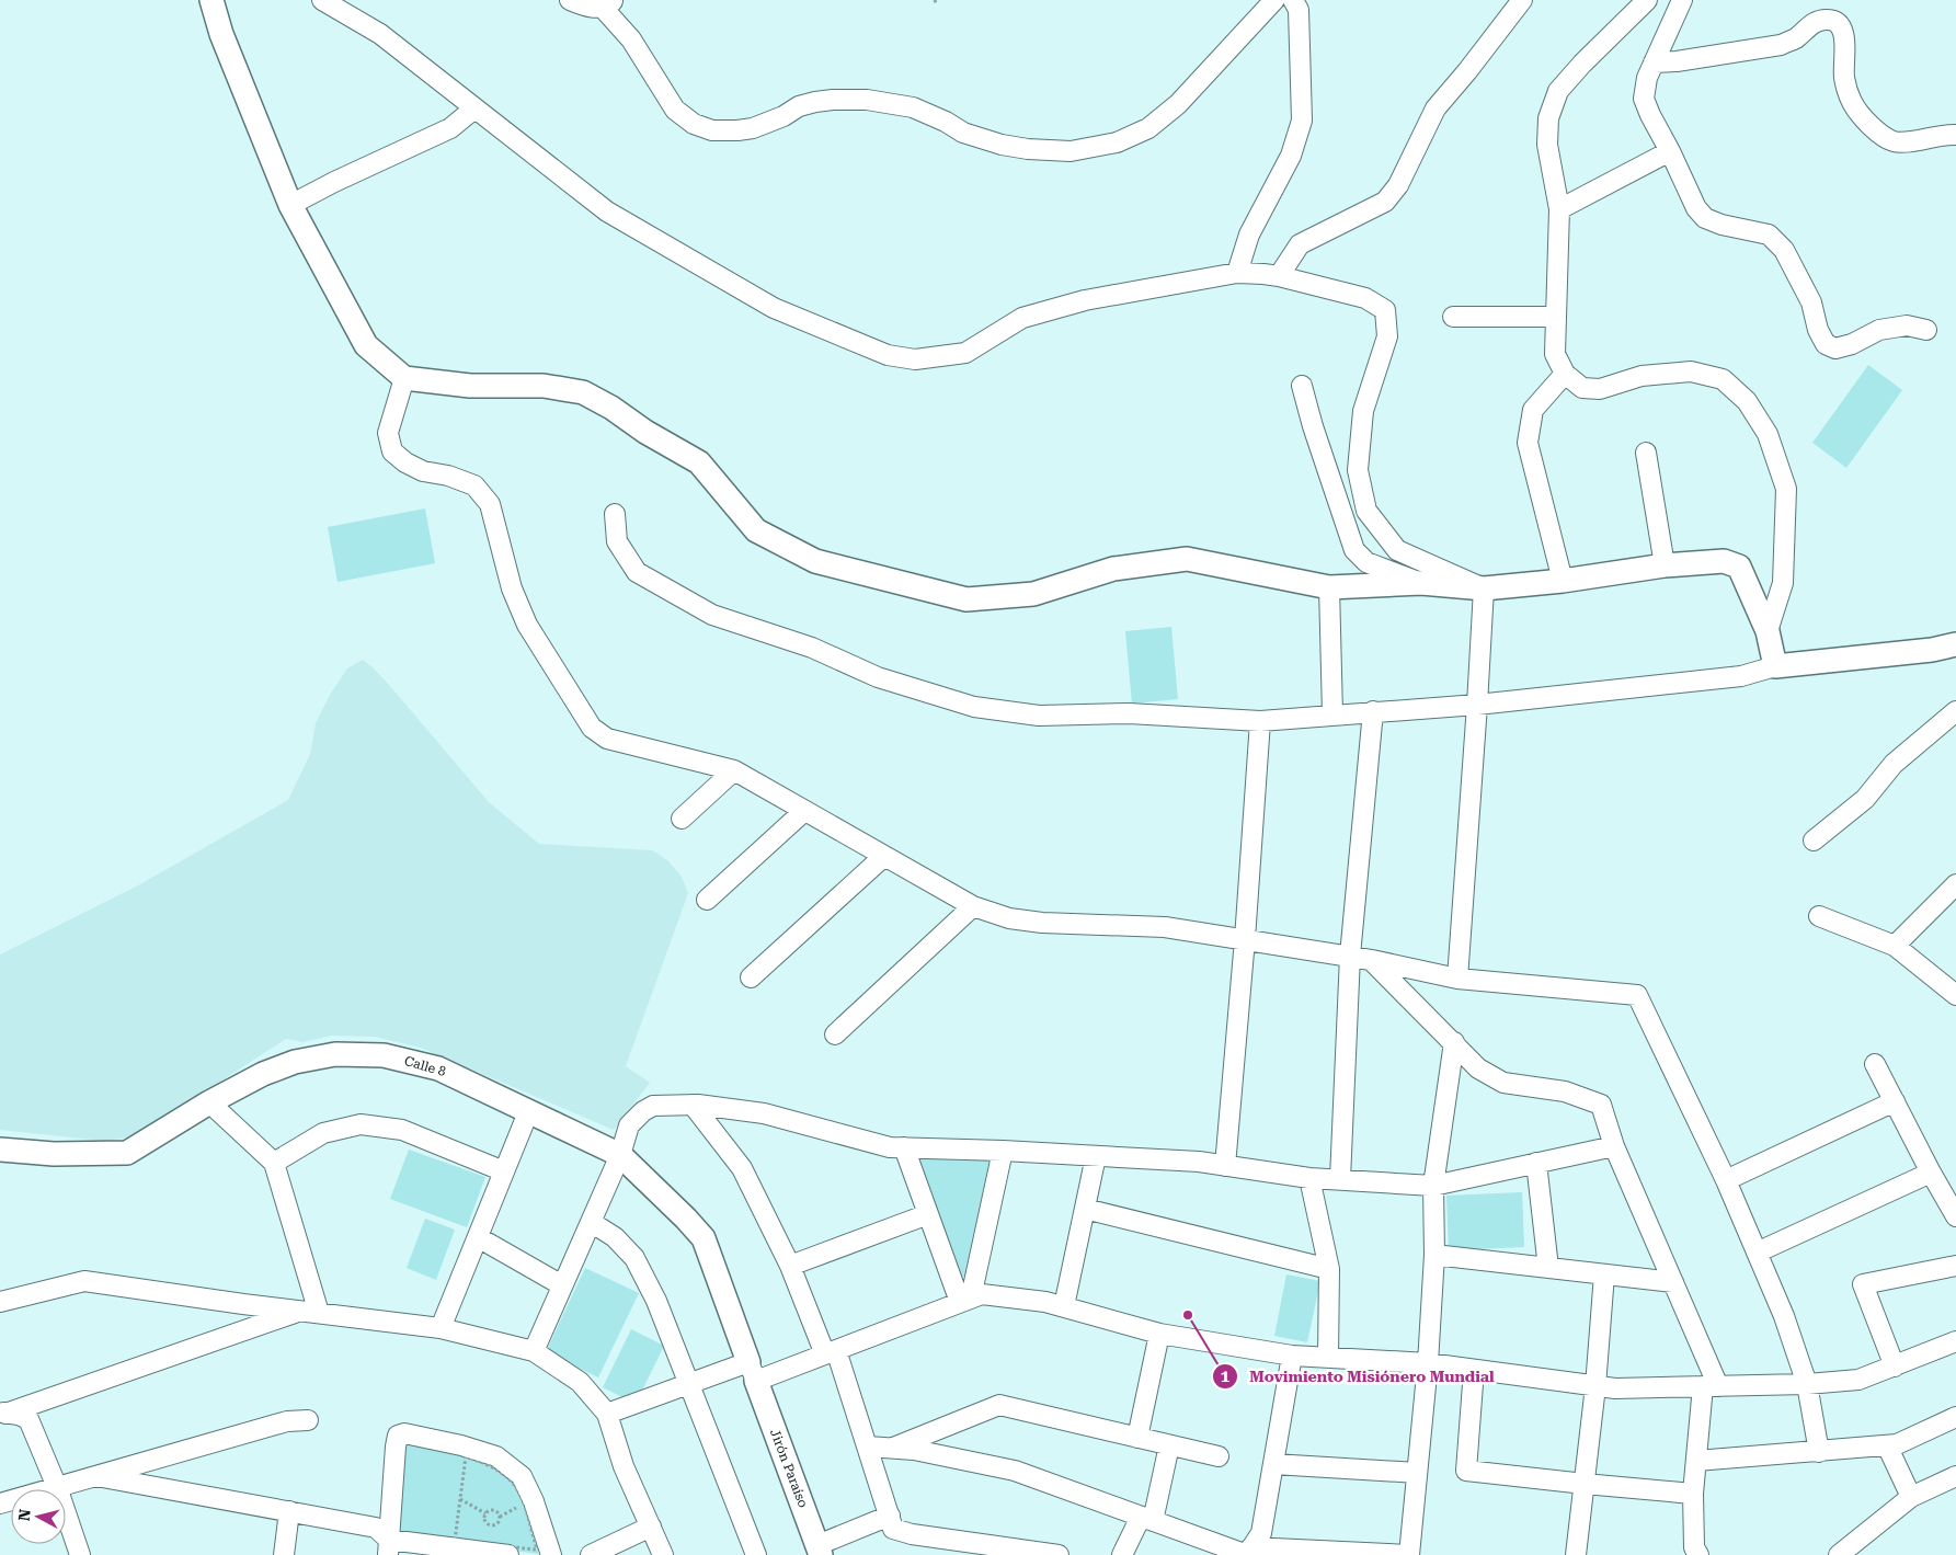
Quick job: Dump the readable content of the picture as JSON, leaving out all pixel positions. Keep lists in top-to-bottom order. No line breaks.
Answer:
{"streets":{"street":["Calle 8","Jirón Paraíso"]},"crossings":[["Calle 8","Jirón Paraíso"]],"places":["Movimiento Misiónero Mundial"],"north":"left"}
